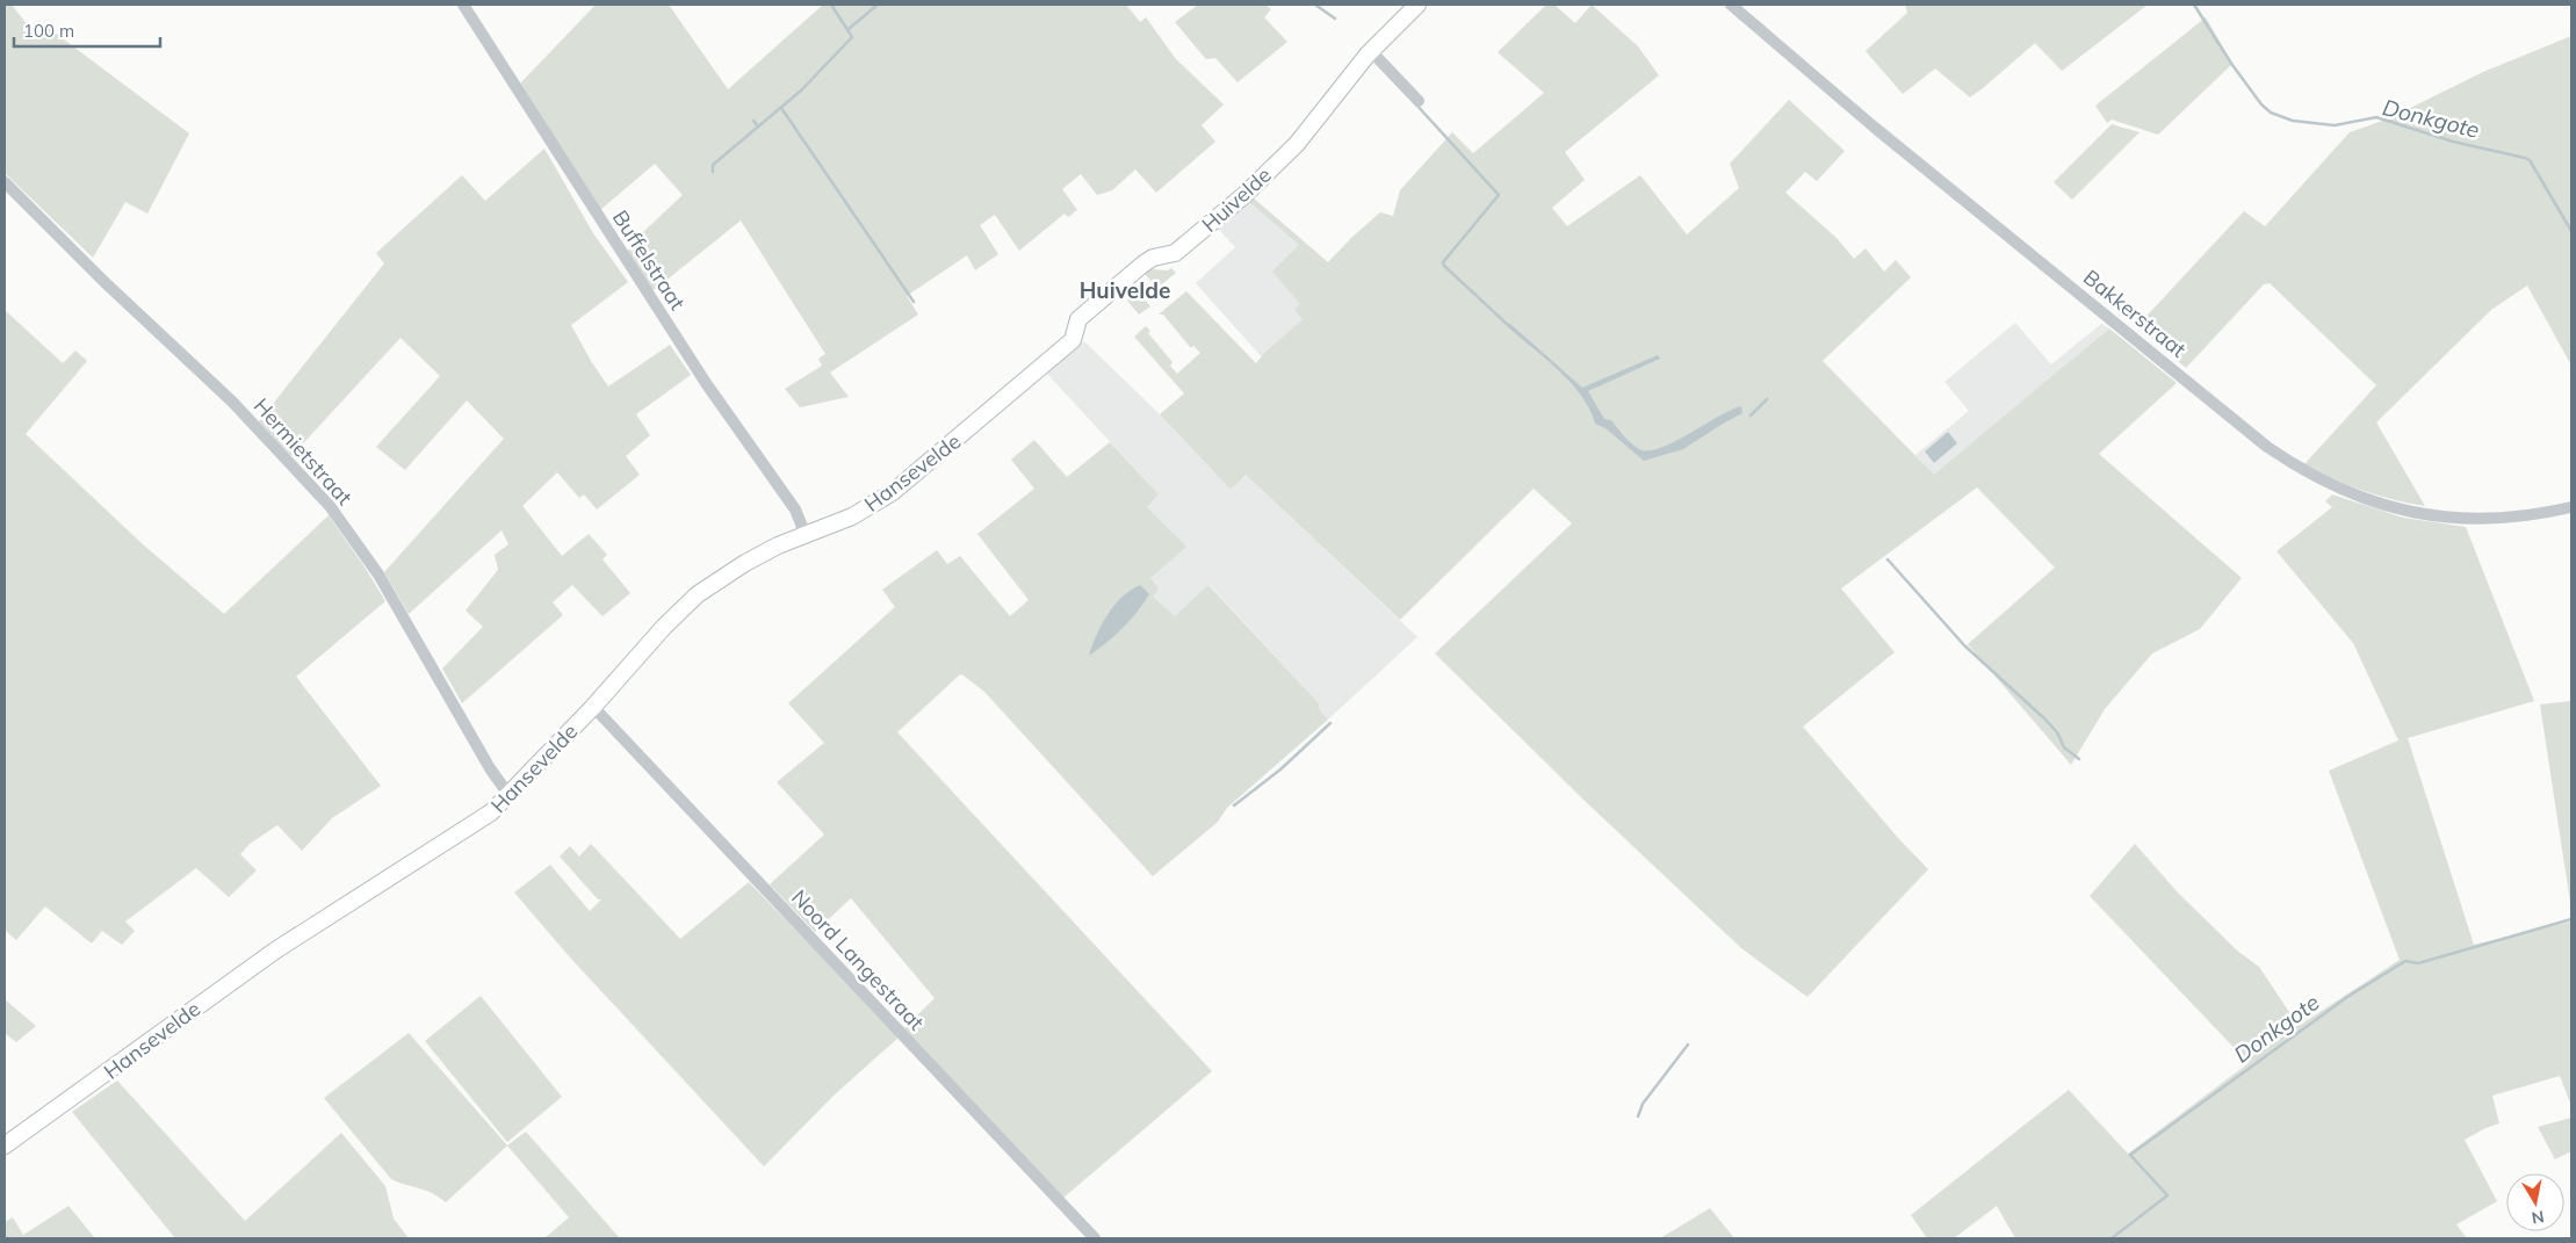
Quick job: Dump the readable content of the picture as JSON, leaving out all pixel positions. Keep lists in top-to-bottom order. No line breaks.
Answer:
{"streets":{"street":["Huivelde","Buffelstraat","Bakkerstraat","Hermietstraat","Hansevelde","Noord Langestraat"]},"crossings":[["Huivelde","Hansevelde"],["Buffelstraat","Hansevelde"],["Hermietstraat","Hansevelde"],["Hansevelde","Noord Langestraat"]],"districts":["Huivelde"],"water":["Donkgote"],"scale_bar":"100 m","north":"bottom"}
